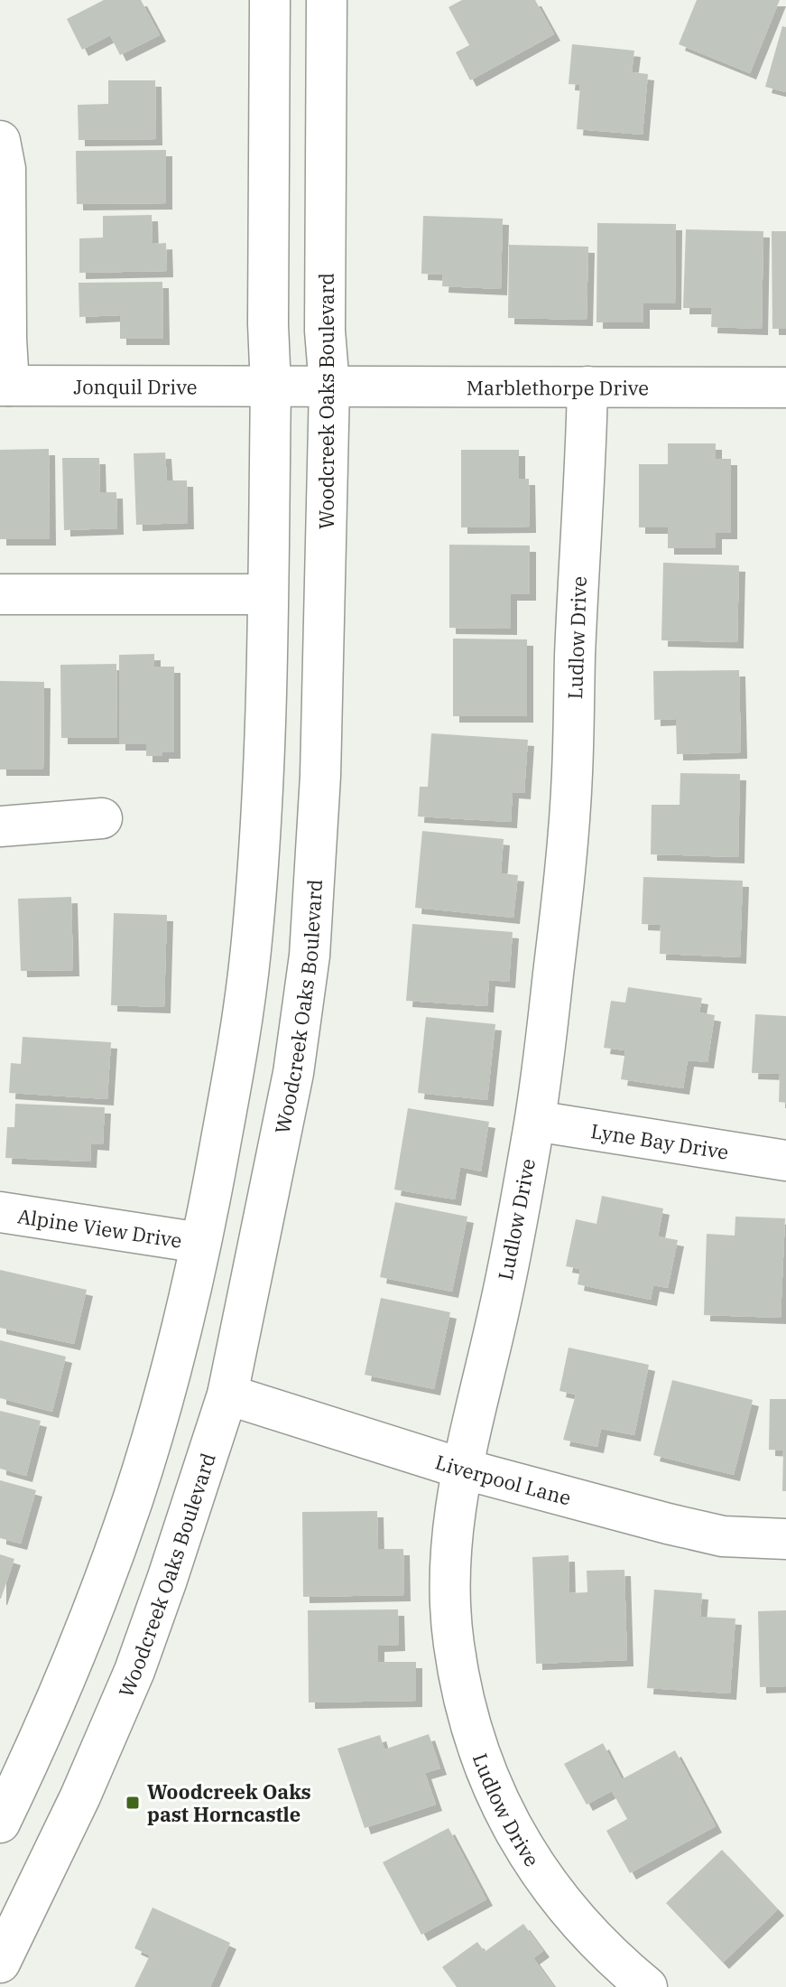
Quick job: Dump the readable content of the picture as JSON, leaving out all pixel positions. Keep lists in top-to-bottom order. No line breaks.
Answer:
{"streets":{"main road":["Jonquil Drive","Marblethorpe Drive","Woodcreek Oaks Boulevard","Ludlow Drive","Lyne Bay Drive","Alpine View Drive","Liverpool Lane"]},"crossings":[["Jonquil Drive","Marblethorpe Drive"],["Jonquil Drive","Woodcreek Oaks Boulevard"],["Marblethorpe Drive","Woodcreek Oaks Boulevard"],["Marblethorpe Drive","Ludlow Drive"],["Woodcreek Oaks Boulevard","Liverpool Lane"],["Ludlow Drive","Lyne Bay Drive"],["Ludlow Drive","Liverpool Lane"]],"places":{"transit":["Woodcreek Oaks past Horncastle"]}}
